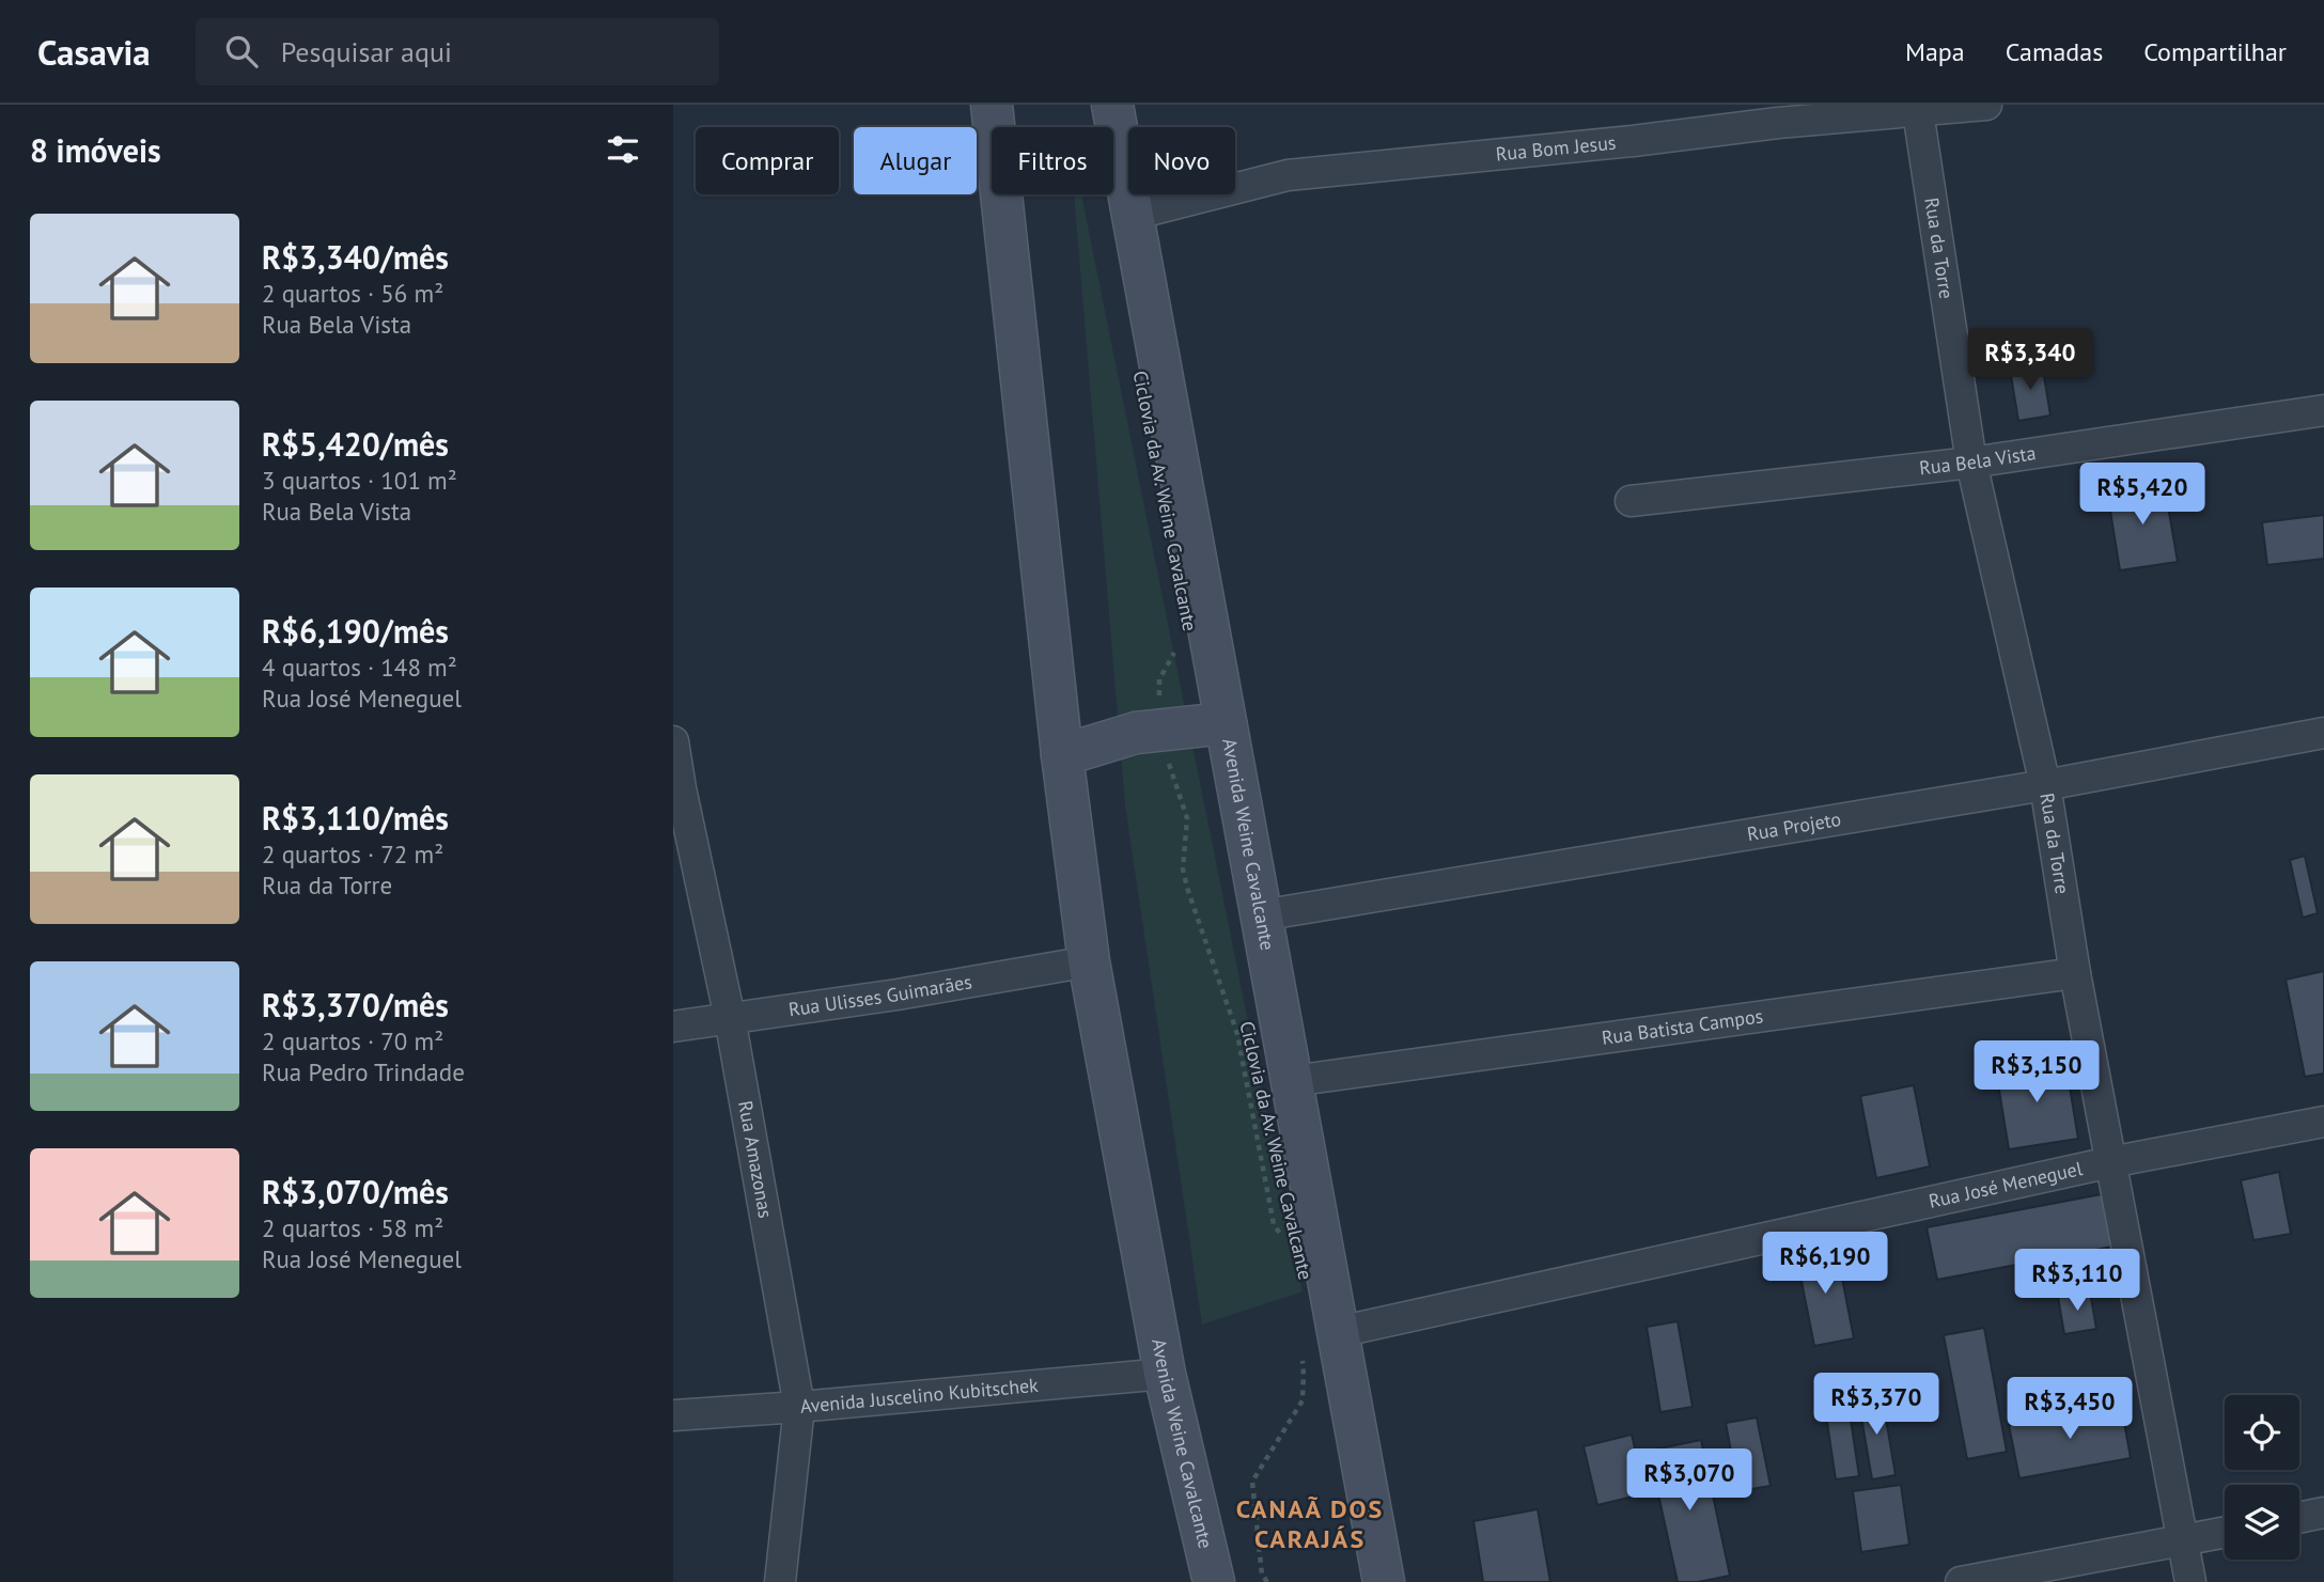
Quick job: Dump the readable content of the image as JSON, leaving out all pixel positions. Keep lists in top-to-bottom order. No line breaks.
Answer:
{"streets":{"main road":["Avenida Weine Cavalcante"],"street":["Rua Bom Jesus","Rua da Torre","Rua Bela Vista","Rua Projeto","Rua Ulisses Guimarães","Rua Batista Campos","Rua Amazonas","Rua José Meneguel","Avenida Juscelino Kubitschek"],"path":["Ciclovia da Av. Weine Cavalcante"]},"crossings":[["Rua Bom Jesus","Rua da Torre"],["Rua Bom Jesus","Avenida Weine Cavalcante"],["Rua da Torre","Rua Bela Vista"],["Rua da Torre","Rua Projeto"],["Rua da Torre","Rua Batista Campos"],["Rua da Torre","Rua José Meneguel"],["Rua Projeto","Avenida Weine Cavalcante"],["Avenida Weine Cavalcante","Rua Ulisses Guimarães"],["Avenida Weine Cavalcante","Rua Batista Campos"],["Avenida Weine Cavalcante","Rua José Meneguel"],["Avenida Weine Cavalcante","Avenida Juscelino Kubitschek"],["Rua Ulisses Guimarães","Rua Amazonas"],["Rua Amazonas","Avenida Juscelino Kubitschek"]],"districts":["CANAÃ DOS CARAJÁS"],"page":{"header":"Casavia","search":"Pesquisar aqui","nav":["Mapa","Camadas","Compartilhar"],"heading":"8 imóveis","chip":["Comprar","Alugar","Filtros","Novo"],"list":[{"name":"R$3,340/mês","note":"2 quartos · 56 m² · Rua Bela Vista"},{"name":"R$5,420/mês","note":"3 quartos · 101 m² · Rua Bela Vista"},{"name":"R$6,190/mês","note":"4 quartos · 148 m² · Rua José Meneguel"},{"name":"R$3,110/mês","note":"2 quartos · 72 m² · Rua da Torre"},{"name":"R$3,370/mês","note":"2 quartos · 70 m² · Rua Pedro Trindade"},{"name":"R$3,070/mês","note":"2 quartos · 58 m² · Rua José Meneguel"}],"price":["R$3,340","R$5,420","R$3,150","R$6,190","R$3,110","R$3,370","R$3,450","R$3,070"]}}
